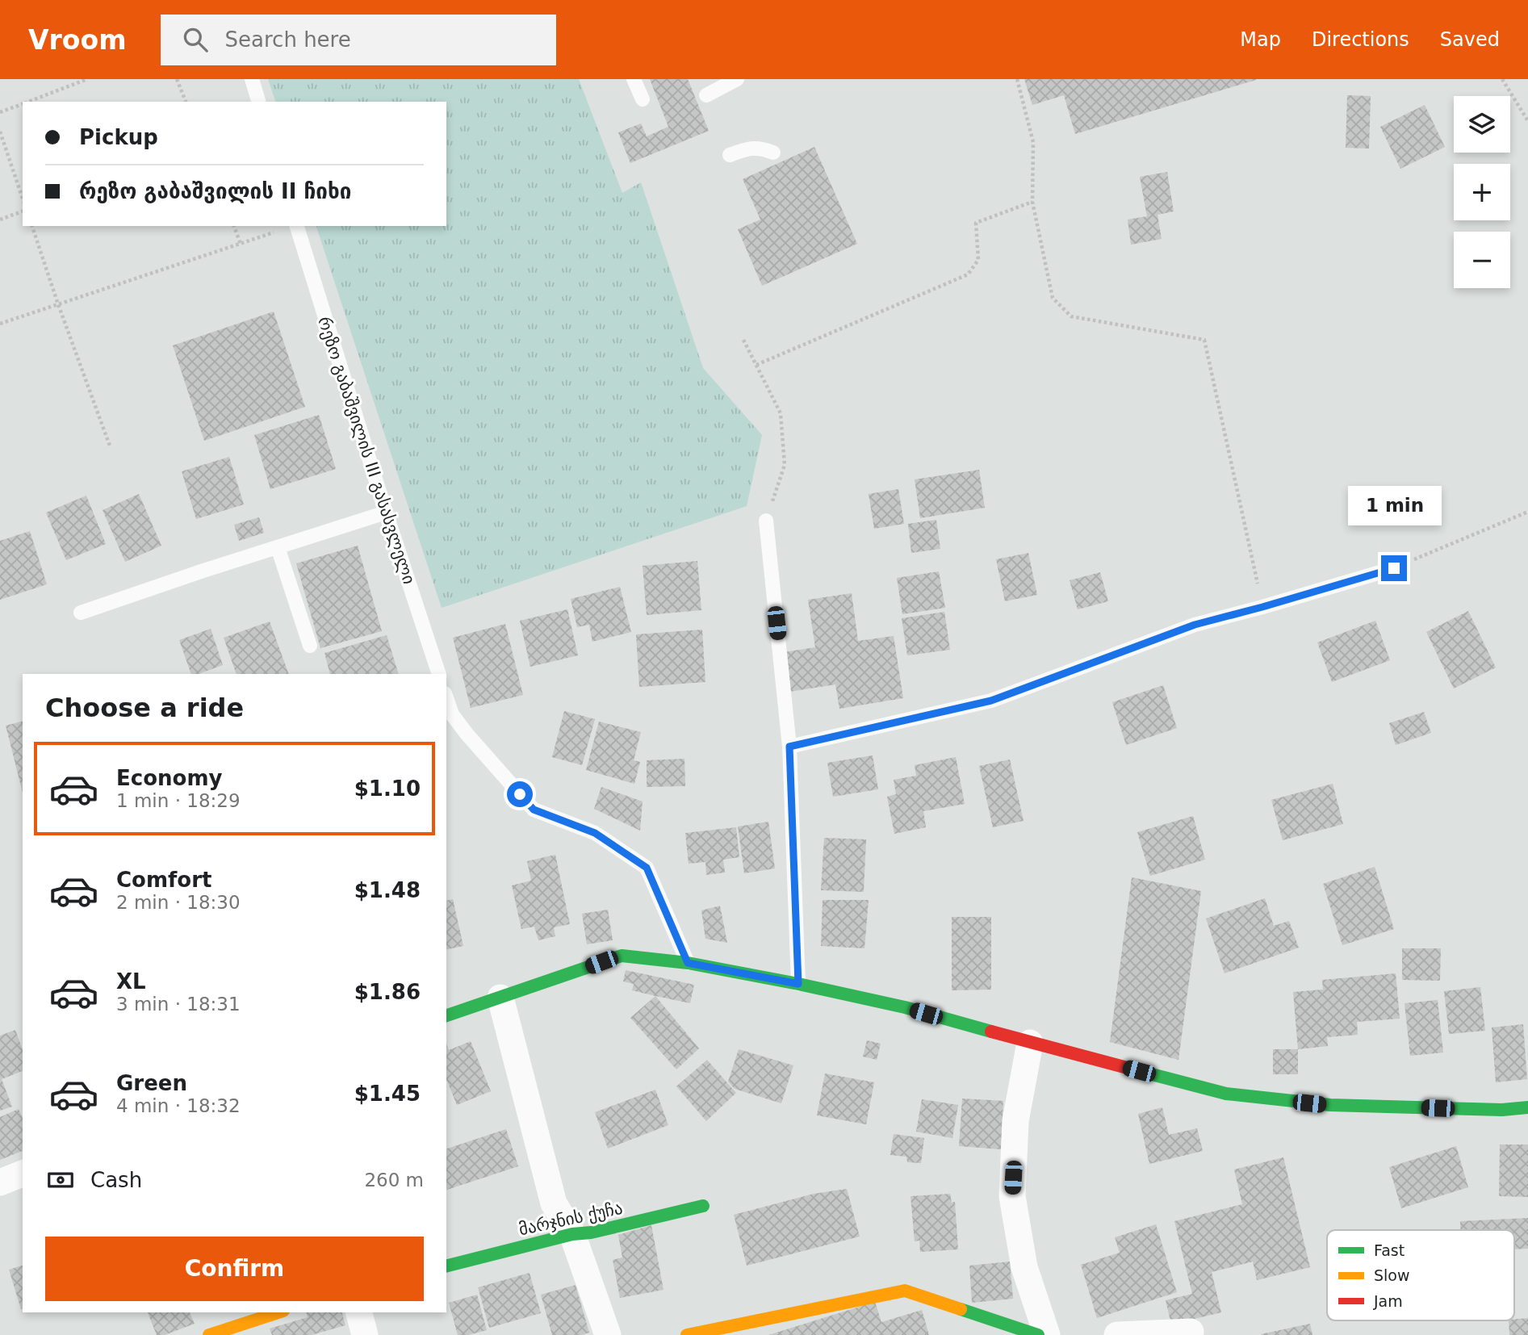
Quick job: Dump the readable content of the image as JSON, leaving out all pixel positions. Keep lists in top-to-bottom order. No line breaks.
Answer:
{"streets":{"street":["მარჯნის ქუჩა"],"lane":["რეზო გაბაშვილის III გასასვლელი"]},"legend":["Fast","Slow","Jam"],"page":{"header":"Vroom","search":"Search here","nav":["Map","Directions","Saved"],"map_buttons":["+","−"],"banner":["Pickup","რეზო გაბაშვილის II ჩიხი"],"bubble":"1 min","heading":"Choose a ride","list":[{"name":"Economy","note":"1 min · 18:29","value":"$1.10"},{"name":"Comfort","note":"2 min · 18:30","value":"$1.48"},{"name":"XL","note":"3 min · 18:31","value":"$1.86"},{"name":"Green","note":"4 min · 18:32","value":"$1.45"}],"pay":["Cash","260 m"],"buttons":"Confirm"}}
